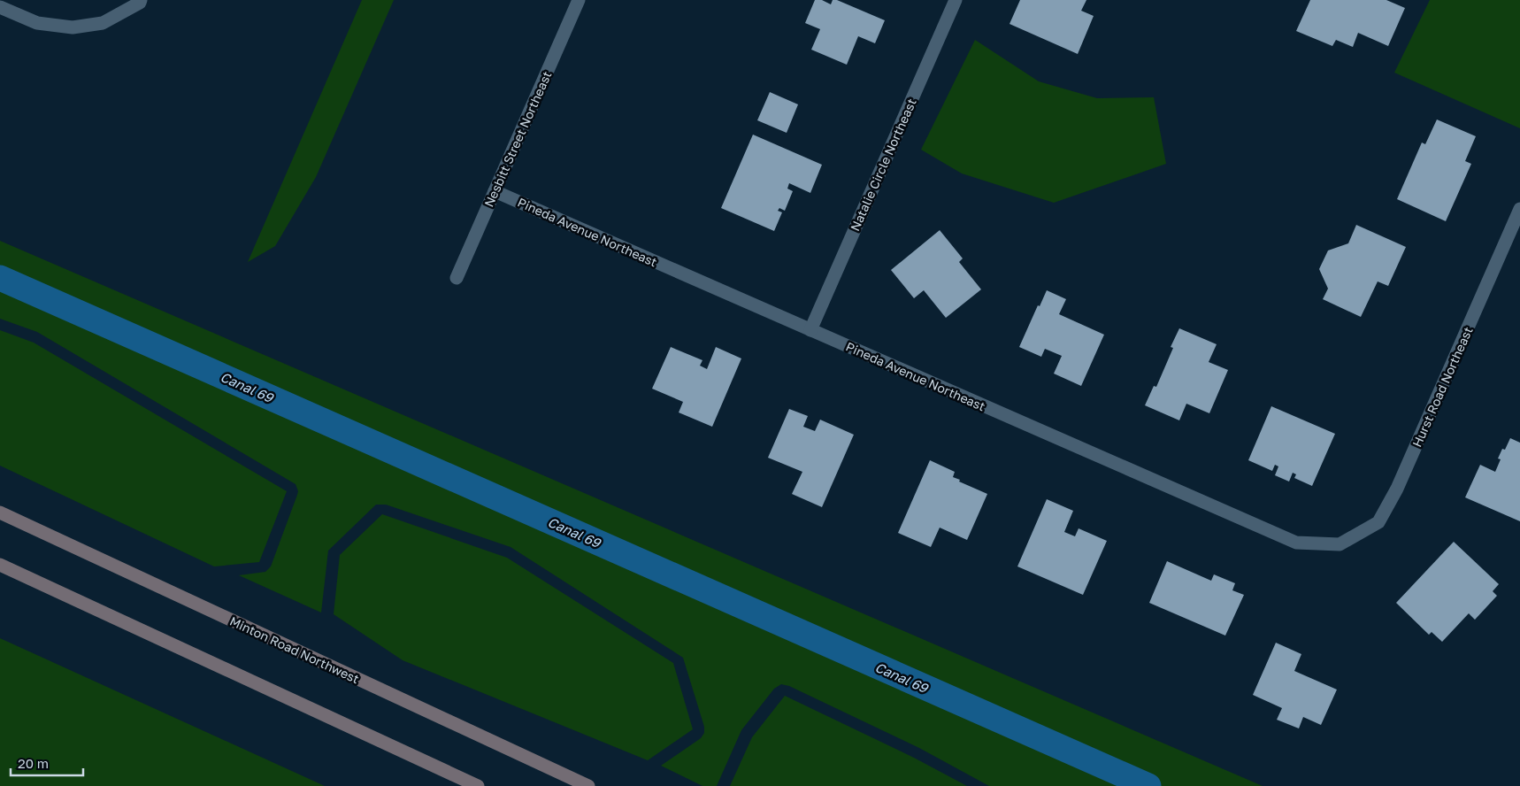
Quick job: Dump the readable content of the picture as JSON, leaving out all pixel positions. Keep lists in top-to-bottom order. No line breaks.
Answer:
{"streets":{"main road":["Minton Road Northwest"],"street":["Nesbitt Street Northeast","Natalie Circle Northeast","Pineda Avenue Northeast","Hurst Road Northeast"]},"crossings":[["Nesbitt Street Northeast","Pineda Avenue Northeast"],["Natalie Circle Northeast","Pineda Avenue Northeast"],["Pineda Avenue Northeast","Hurst Road Northeast"]],"water":["Canal 69"],"scale_bar":"20 m"}
